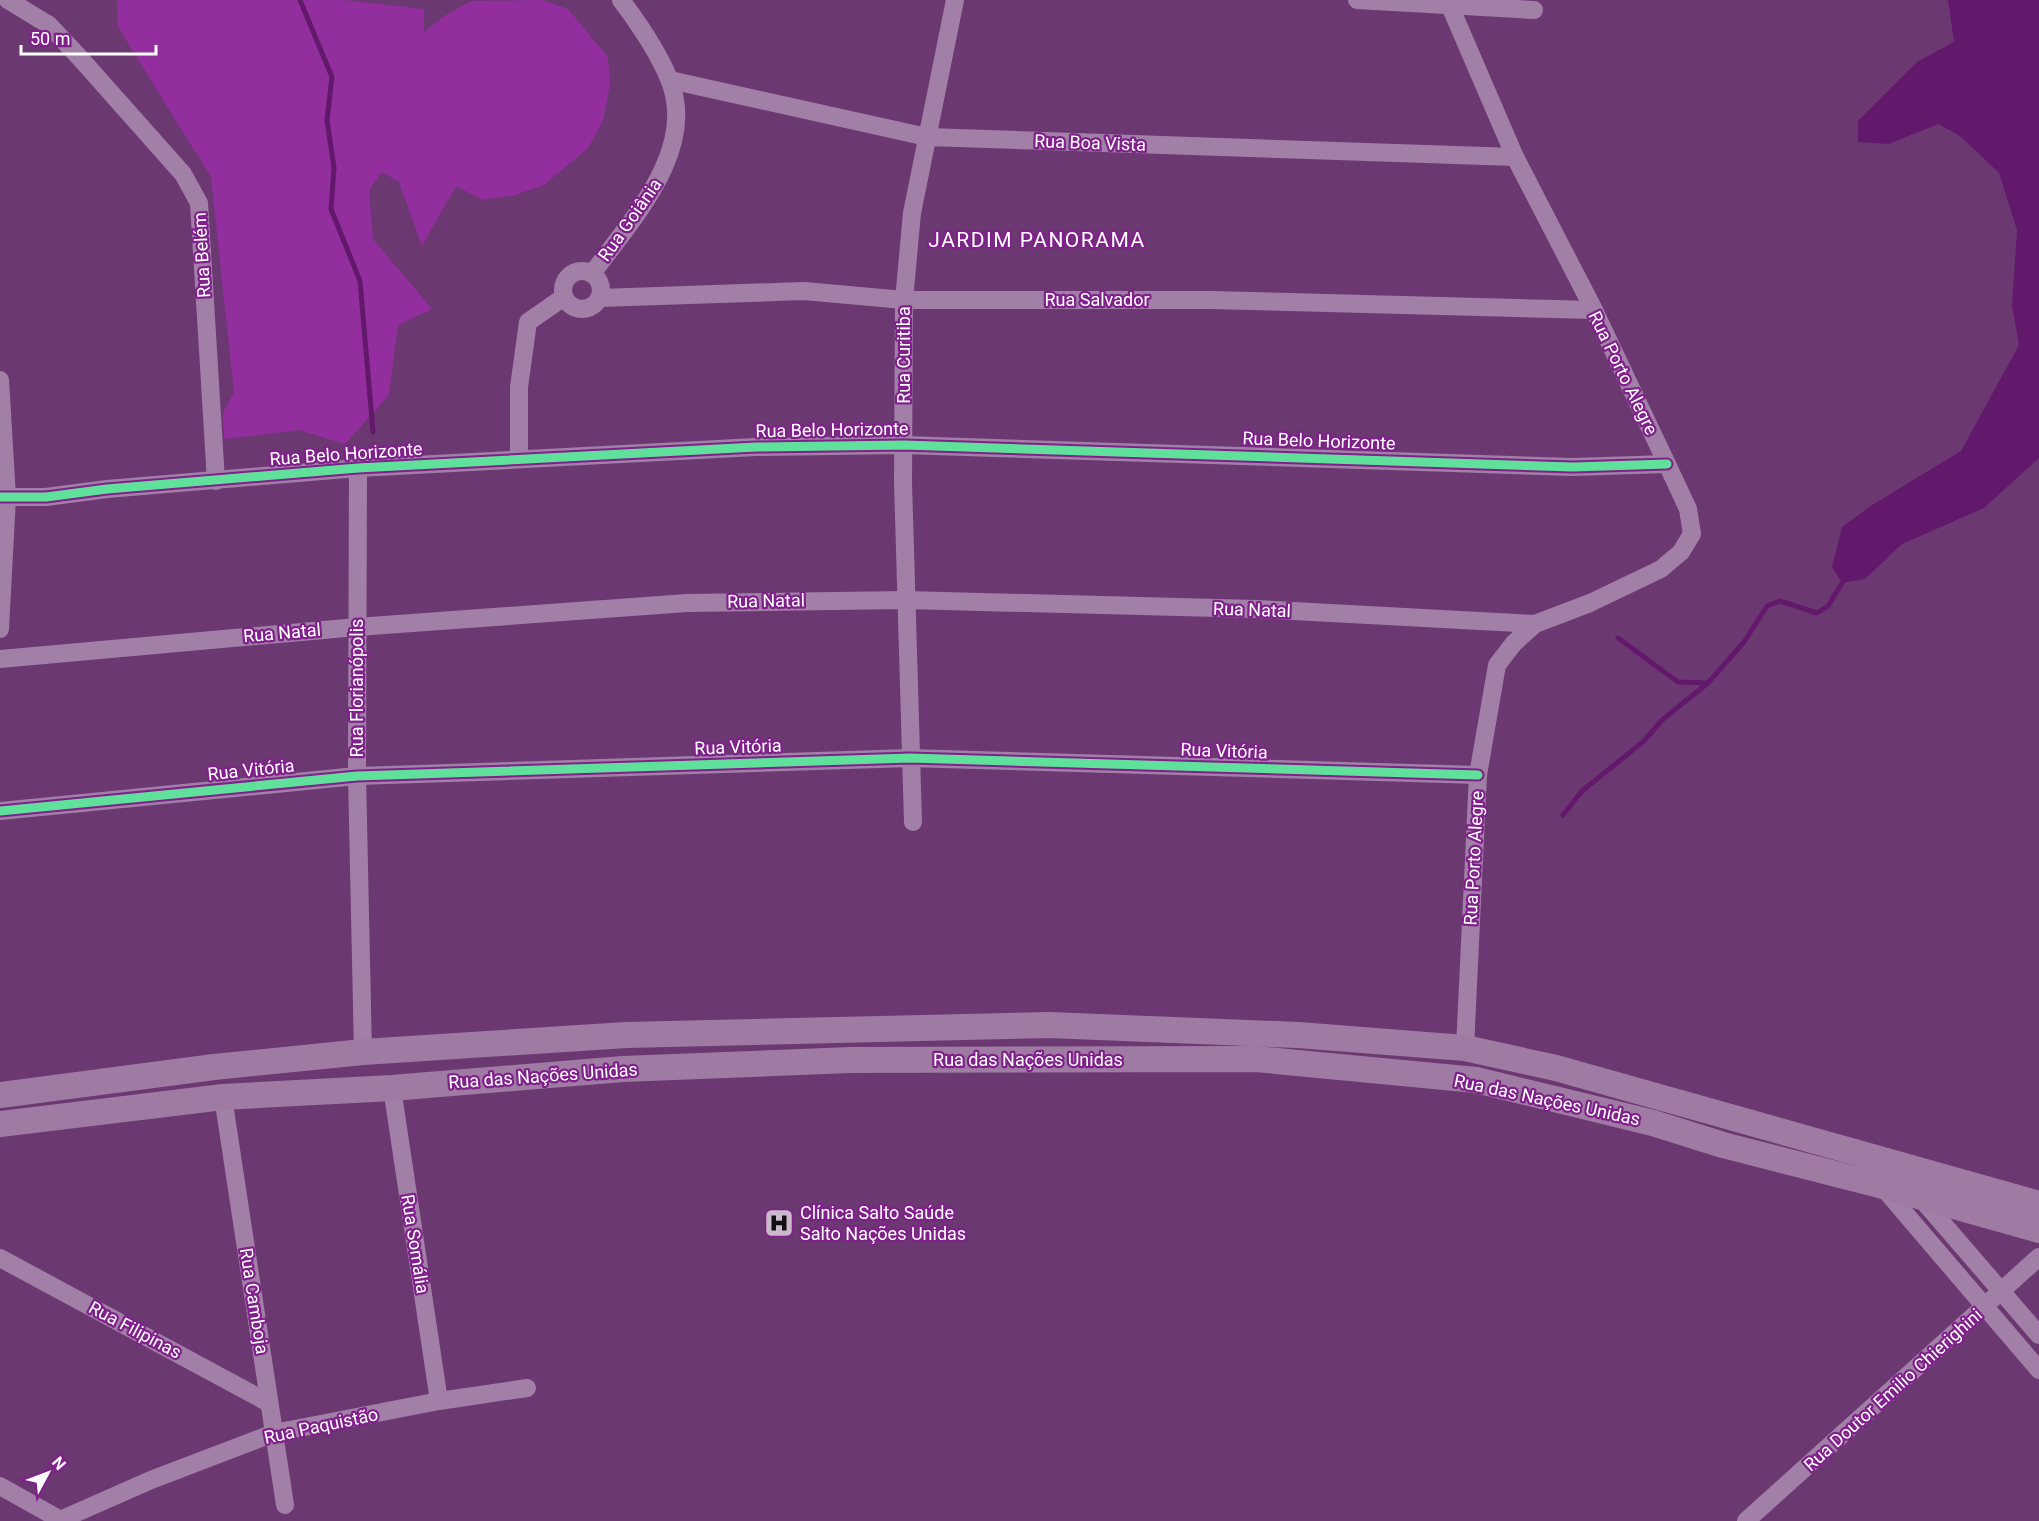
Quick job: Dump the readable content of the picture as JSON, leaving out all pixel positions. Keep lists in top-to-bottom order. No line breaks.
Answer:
{"streets":{"main road":["Rua das Nações Unidas"],"street":["Rua Boa Vista","Rua Goiânia","Rua Belém","Rua Salvador","Rua Curitiba","Rua Porto Alegre","Rua Belo Horizonte","Rua Natal","Rua Florianópolis","Rua Vitória","Rua Somália","Rua Camboja","Rua Filipinas","Rua Doutor Emilio Chierighini","Rua Paquistão"]},"crossings":[["Rua Boa Vista","Rua Goiânia"],["Rua Boa Vista","Rua Curitiba"],["Rua Boa Vista","Rua Porto Alegre"],["Rua Goiânia","Rua Salvador"],["Rua Belém","Rua Belo Horizonte"],["Rua Salvador","Rua Curitiba"],["Rua Salvador","Rua Porto Alegre"],["Rua Curitiba","Rua Belo Horizonte"],["Rua Curitiba","Rua Natal"],["Rua Curitiba","Rua Vitória"],["Rua Porto Alegre","Rua Belo Horizonte"],["Rua Porto Alegre","Rua Natal"],["Rua Porto Alegre","Rua Vitória"],["Rua Porto Alegre","Rua das Nações Unidas"],["Rua Belo Horizonte","Rua Florianópolis"],["Rua Natal","Rua Florianópolis"],["Rua Florianópolis","Rua Vitória"],["Rua Florianópolis","Rua das Nações Unidas"],["Rua das Nações Unidas","Rua Somália"],["Rua das Nações Unidas","Rua Camboja"],["Rua Somália","Rua Paquistão"],["Rua Camboja","Rua Filipinas"],["Rua Camboja","Rua Paquistão"]],"districts":["JARDIM PANORAMA"],"places":{"hospital":["Clínica Salto Saúde Salto Nações Unidas"]},"scale_bar":"50 m","north":"top right"}
